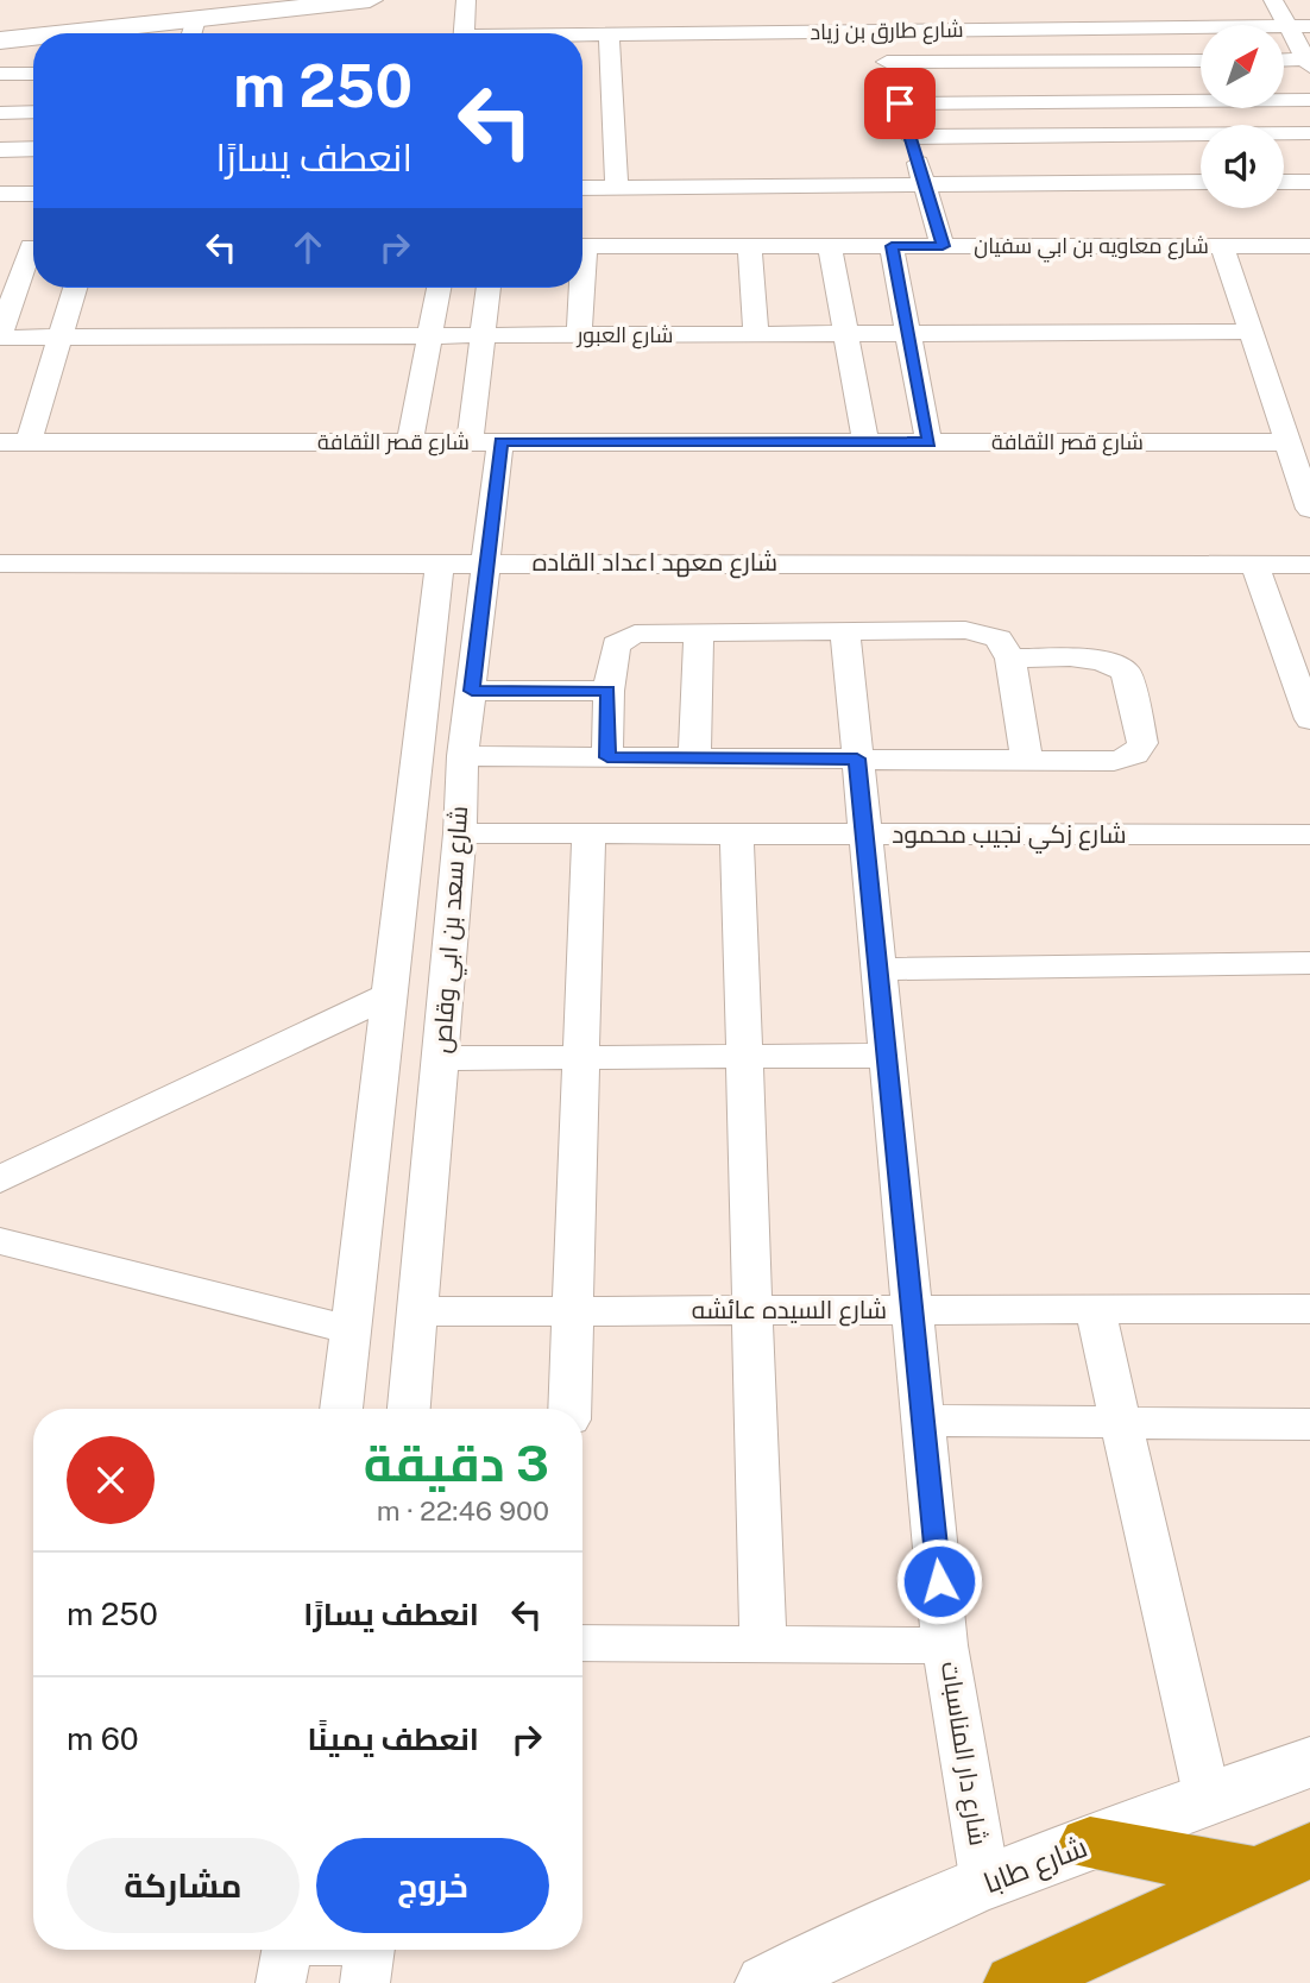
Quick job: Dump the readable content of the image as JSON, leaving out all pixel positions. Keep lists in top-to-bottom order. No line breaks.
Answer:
{"streets":{"street":["شارع طارق بن زياد","شارع معاويه بن ابي سفيان","شارع العبور","شارع قصر الثقافة","شارع معهد اعداد القاده","شارع زكي نجيب محمود","شارع سعد بن ابي وقاص","شارع السيده عائشه","شارع دار المناسبات","شارع طابا"]},"crossings":[["شارع قصر الثقافة","شارع سعد بن ابي وقاص"],["شارع معهد اعداد القاده","شارع سعد بن ابي وقاص"],["شارع زكي نجيب محمود","شارع سعد بن ابي وقاص"],["شارع زكي نجيب محمود","شارع دار المناسبات"],["شارع سعد بن ابي وقاص","شارع السيده عائشه"],["شارع السيده عائشه","شارع دار المناسبات"],["شارع دار المناسبات","شارع طابا"]],"north":"top right","page":{"turn":["250 m","انعطف يسارًا"],"heading":["3 دقيقة","900 m · 22:46"],"list":[{"name":"انعطف يسارًا","value":"250 m"},{"name":"انعطف يمينًا","value":"60 m"}],"buttons":["خروج","مشاركة"]}}
